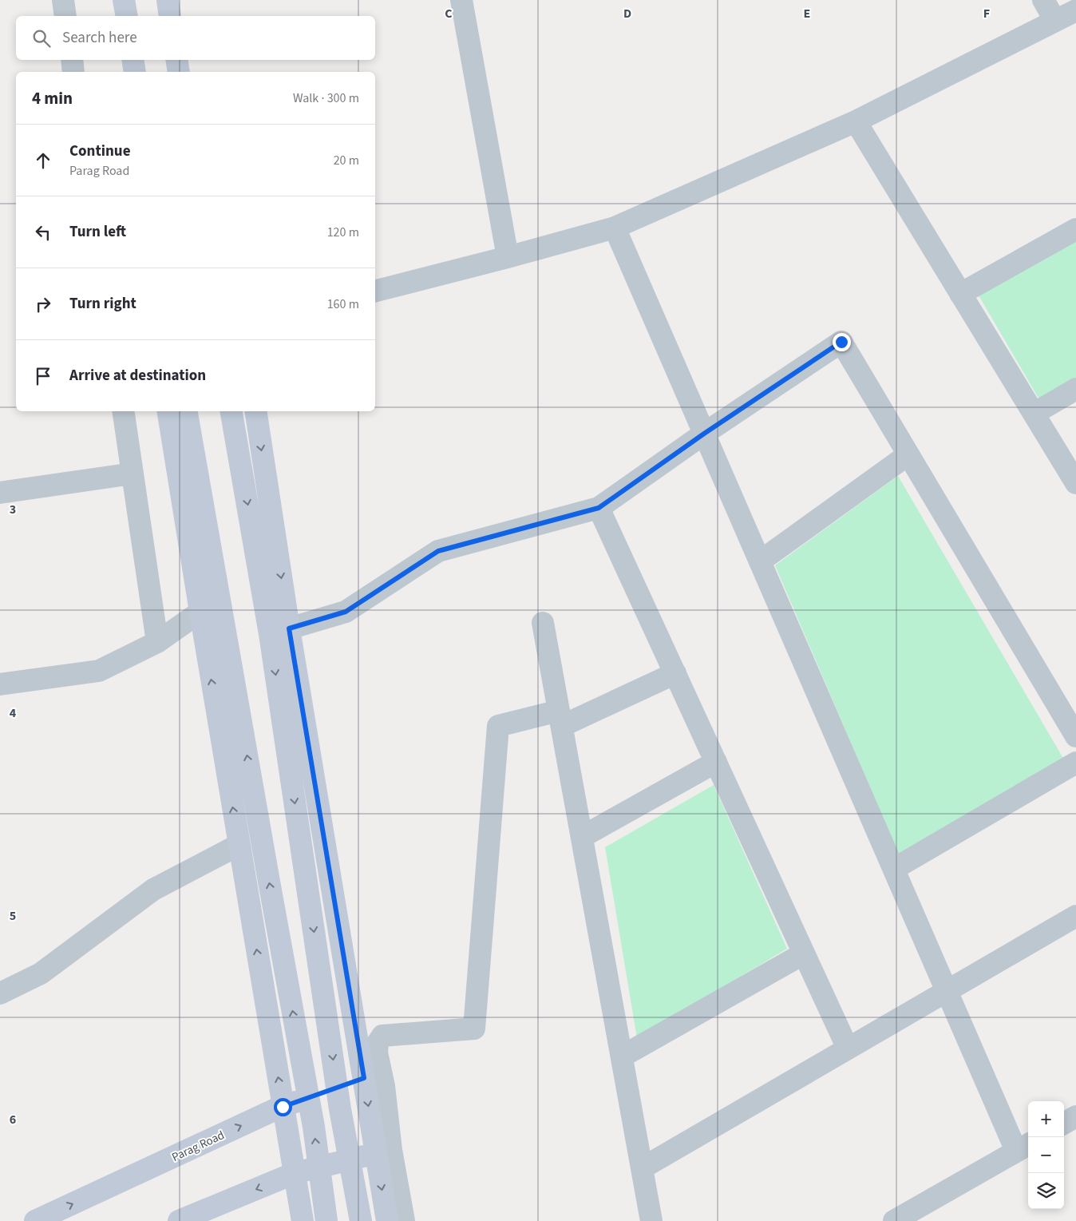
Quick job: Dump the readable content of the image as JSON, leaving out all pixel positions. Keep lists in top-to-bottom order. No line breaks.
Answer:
{"streets":{"street":["Parag Road"]},"page":{"search":"Search here","heading":["4 min","Walk · 300 m"],"list":[["Continue","Parag Road","20 m"],["Turn left","120 m"],["Turn right","160 m"],"Arrive at destination"],"map_buttons":["+","−"]},"grid":{"columns":["C","D","E","F"],"rows":["3","4","5","6"]}}
